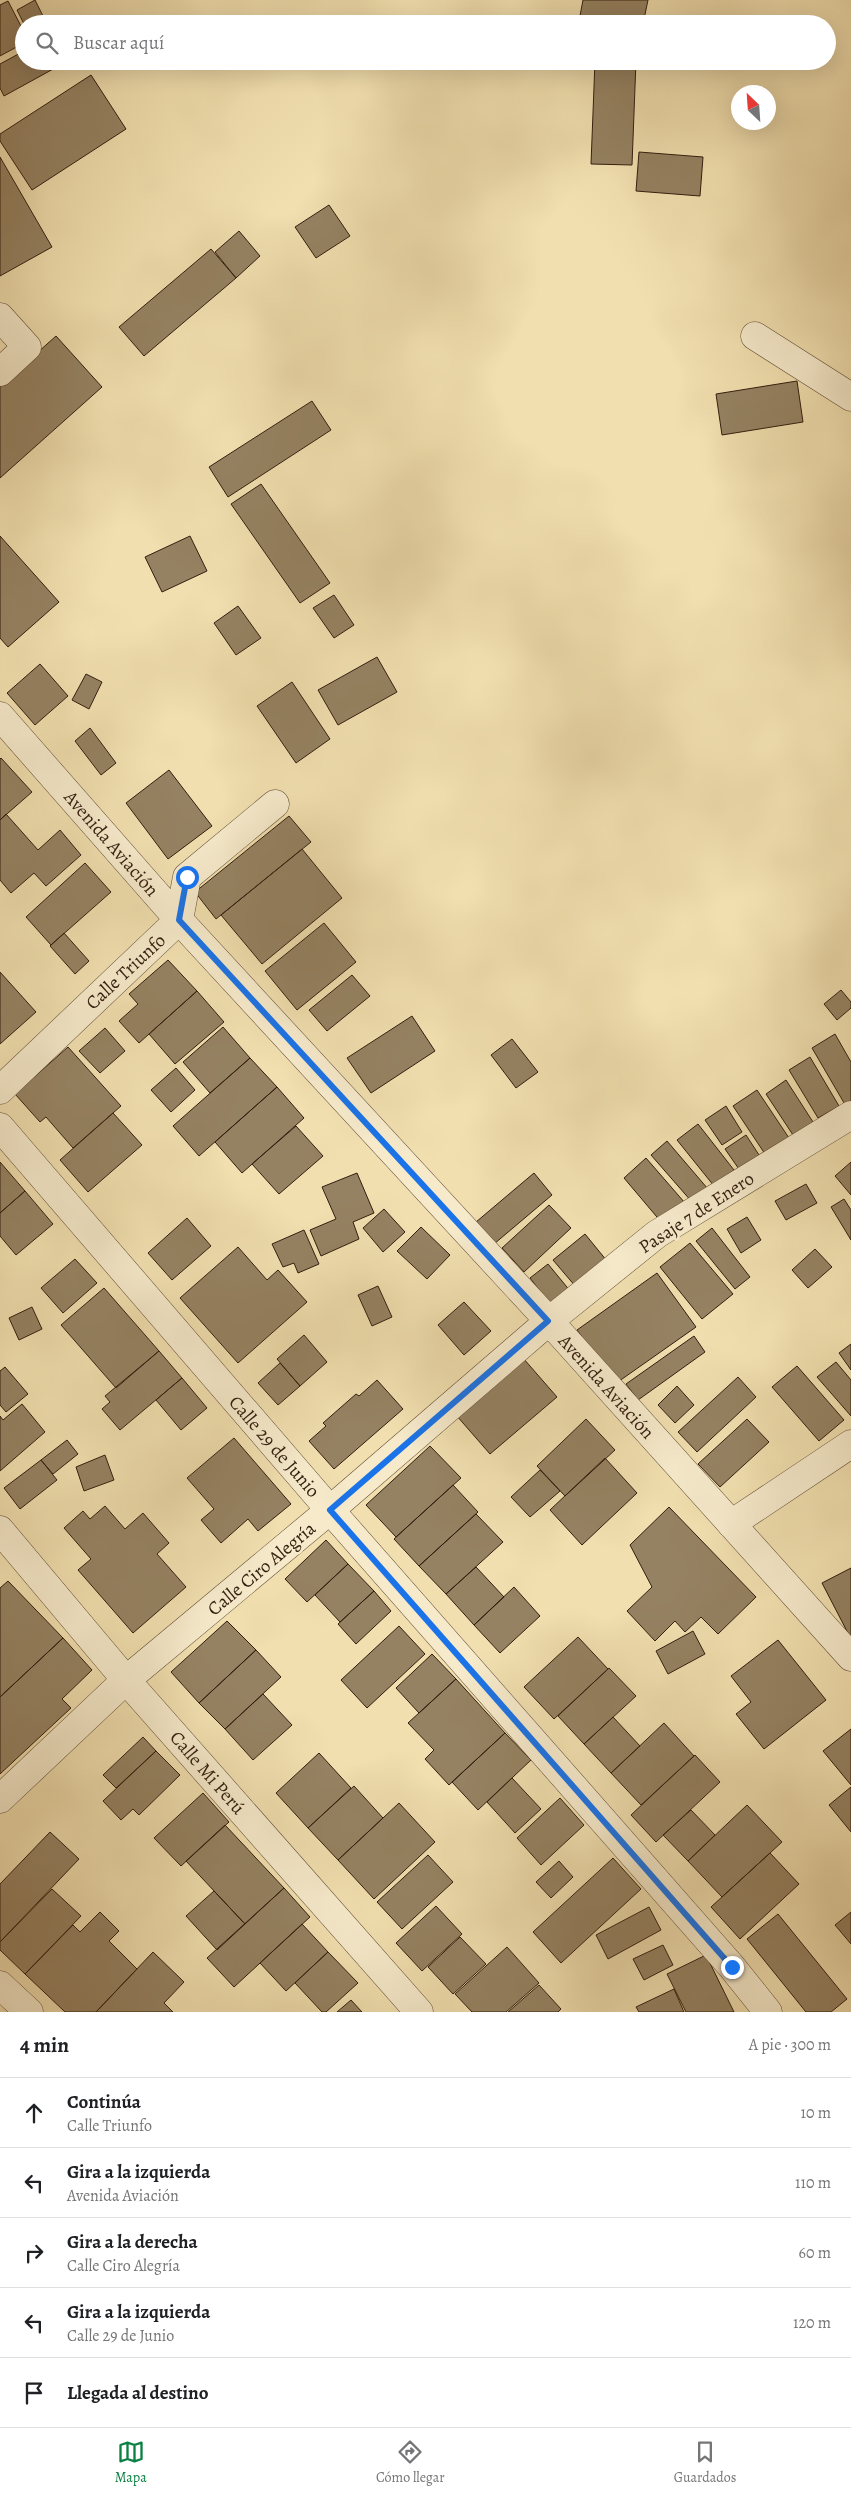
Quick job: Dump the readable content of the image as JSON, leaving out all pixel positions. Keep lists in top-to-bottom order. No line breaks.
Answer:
{"streets":{"street":["Avenida Aviación","Calle Triunfo","Pasaje 7 de Enero","Calle 29 de Junio","Calle Ciro Alegría","Calle Mi Perú"]},"crossings":[["Avenida Aviación","Calle Triunfo"],["Avenida Aviación","Pasaje 7 de Enero"],["Avenida Aviación","Calle Ciro Alegría"],["Pasaje 7 de Enero","Calle Ciro Alegría"],["Calle 29 de Junio","Calle Ciro Alegría"],["Calle Ciro Alegría","Calle Mi Perú"]],"north":"top left","page":{"search":"Buscar aquí","heading":["4 min","A pie · 300 m"],"list":[["Continúa","Calle Triunfo","10 m"],["Gira a la izquierda","Avenida Aviación","110 m"],["Gira a la derecha","Calle Ciro Alegría","60 m"],["Gira a la izquierda","Calle 29 de Junio","120 m"],"Llegada al destino"],"nav":["Mapa","Cómo llegar","Guardados"]}}
